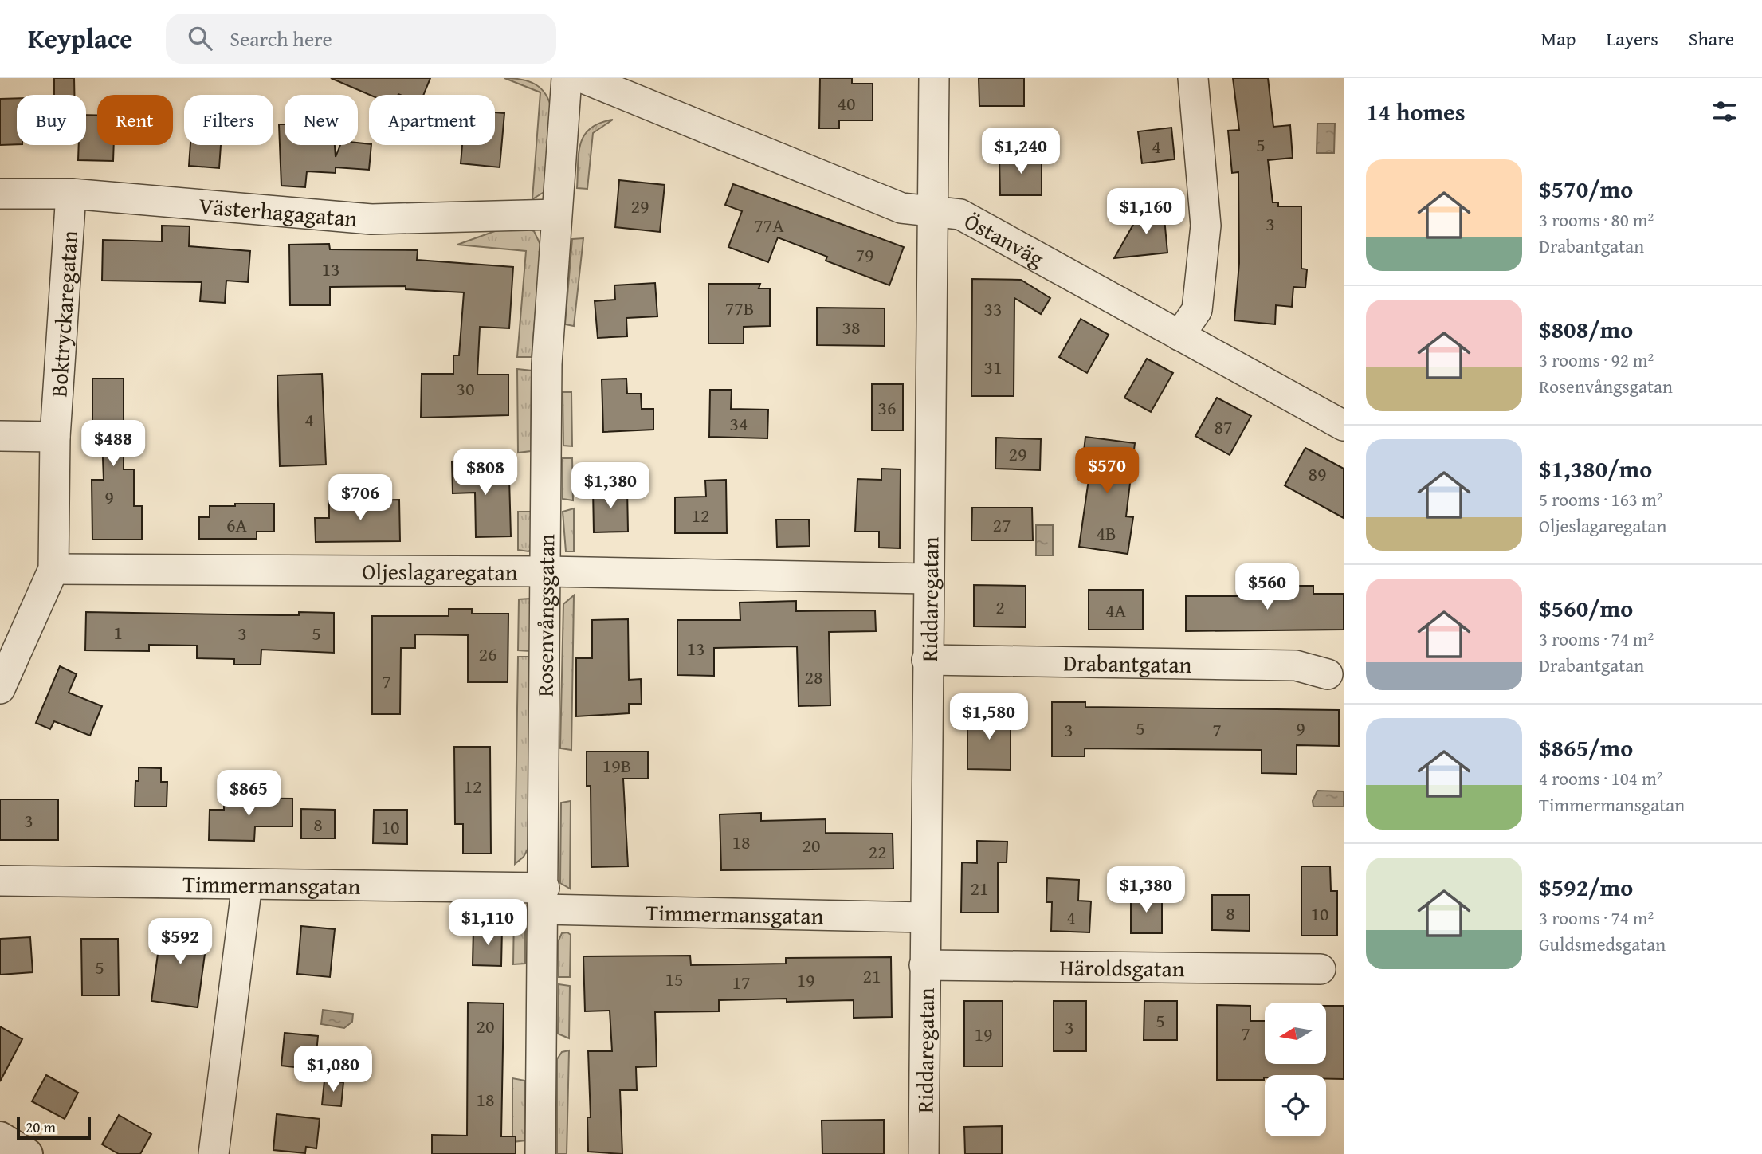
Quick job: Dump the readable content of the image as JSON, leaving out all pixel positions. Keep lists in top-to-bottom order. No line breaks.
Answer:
{"streets":{"street":["Västerhagagatan","Östanväg","Boktryckaregatan","Oljeslagaregatan","Riddaregatan","Rosenvångsgatan","Drabantgatan","Timmermansgatan","Häroldsgatan"]},"crossings":[["Västerhagagatan","Boktryckaregatan"],["Västerhagagatan","Rosenvångsgatan"],["Östanväg","Riddaregatan"],["Boktryckaregatan","Oljeslagaregatan"],["Oljeslagaregatan","Riddaregatan"],["Oljeslagaregatan","Rosenvångsgatan"],["Riddaregatan","Drabantgatan"],["Riddaregatan","Timmermansgatan"],["Riddaregatan","Häroldsgatan"],["Rosenvångsgatan","Timmermansgatan"]],"house_numbers":["40","5","4","29","3","77A","79","13","77B","33","38","31","30","36","4","34","87","29","89","9","12","6A","27","4B","2","4A","1","3","5","13","26","28","7","5","9","3","7","19B","12","3","8","10","18","20","22","21","8","10","4","5","21","15","19","17","5","20","3","7","19","18"],"scale_bar":"20 m","north":"left","page":{"header":"Keyplace","search":"Search here","nav":["Map","Layers","Share"],"heading":"14 homes","chip":["Buy","Rent","Filters","New","Apartment"],"price":["$1,240","$1,160","$488","$570","$808","$1,380","$706","$560","$1,580","$865","$1,380","$1,110","$592","$1,080"],"list":[{"name":"$570/mo","note":"3 rooms · 80 m² · Drabantgatan"},{"name":"$808/mo","note":"3 rooms · 92 m² · Rosenvångsgatan"},{"name":"$1,380/mo","note":"5 rooms · 163 m² · Oljeslagaregatan"},{"name":"$560/mo","note":"3 rooms · 74 m² · Drabantgatan"},{"name":"$865/mo","note":"4 rooms · 104 m² · Timmermansgatan"},{"name":"$592/mo","note":"3 rooms · 74 m² · Guldsmedsgatan"}],"scale":"20 m"}}
